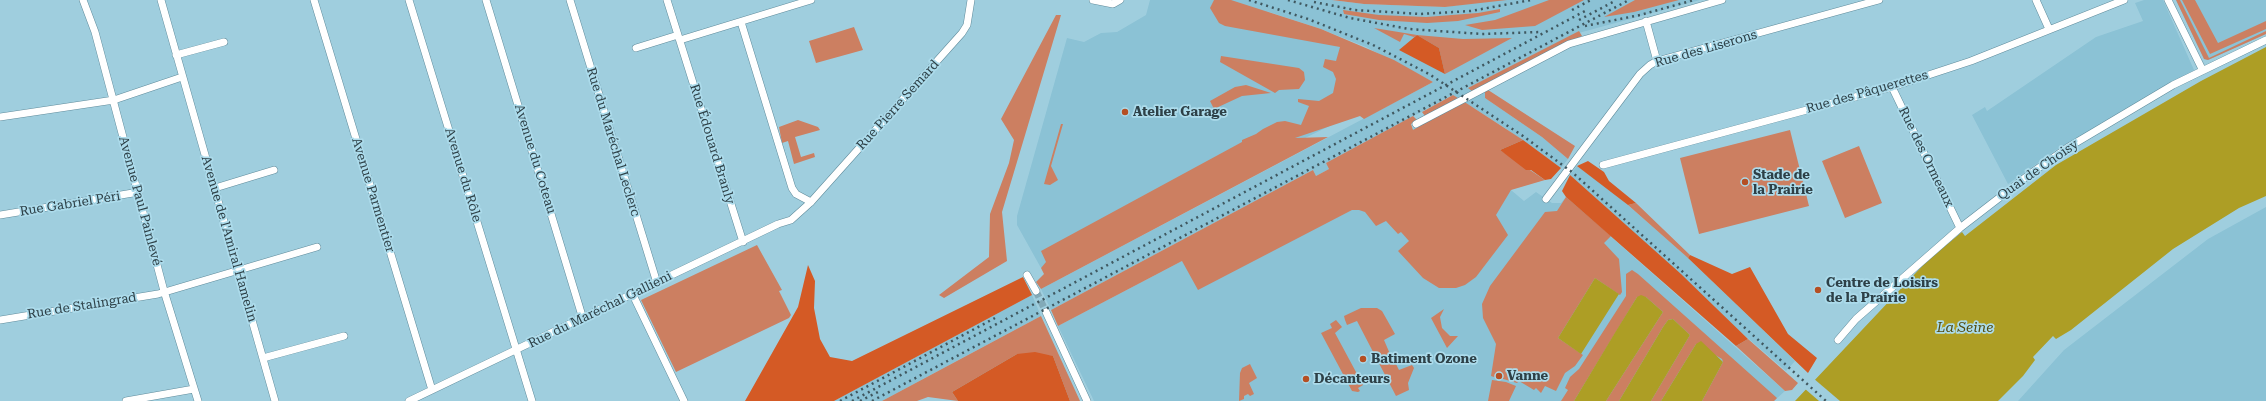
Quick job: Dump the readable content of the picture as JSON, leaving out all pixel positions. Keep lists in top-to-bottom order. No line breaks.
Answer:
{"streets":{"street":["Rue des Liserons","Rue des Pâquerettes","Rue Pierre Semard","Rue du Maréchal Leclerc","Rue Édouard Branly","Rue des Ormeaux","Avenue du Coteau","Quai de Choisy","Avenue du Rôle","Avenue Parmentier","Avenue Paul Painlevé","Rue Gabriel Péri","Avenue de l'Amiral Hamelin","Rue de Stalingrad","Rue du Maréchal Gallieni"]},"crossings":[["Rue des Pâquerettes","Rue des Ormeaux"],["Rue Pierre Semard","Rue du Maréchal Gallieni"],["Rue du Maréchal Leclerc","Rue du Maréchal Gallieni"],["Rue Édouard Branly","Rue du Maréchal Gallieni"],["Rue des Ormeaux","Quai de Choisy"],["Avenue du Coteau","Rue du Maréchal Gallieni"],["Avenue du Rôle","Rue du Maréchal Gallieni"],["Avenue Parmentier","Rue du Maréchal Gallieni"],["Avenue Paul Painlevé","Rue Gabriel Péri"],["Avenue Paul Painlevé","Rue de Stalingrad"],["Avenue de l'Amiral Hamelin","Rue de Stalingrad"]],"water":["La Seine"],"places":["Atelier Garage","Stade de la Prairie","Centre de Loisirs de la Prairie","Batiment Ozone","Vanne","Décanteurs"]}
